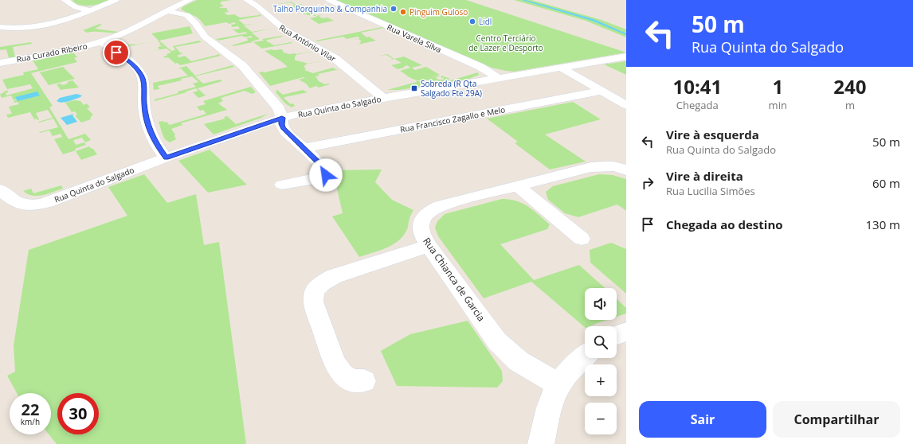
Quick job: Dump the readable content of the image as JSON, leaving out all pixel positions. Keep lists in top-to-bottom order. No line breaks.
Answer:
{"streets":{"street":["Rua Varela Silva","Rua António Vilar","Rua Curado Ribeiro","Rua Quinta do Salgado","Rua Francisco Zagallo e Melo","Rua Chianca de Garcia"]},"crossings":[["Rua Varela Silva","Rua Quinta do Salgado"],["Rua António Vilar","Rua Quinta do Salgado"]],"parks":["Centro Terciário de Lazer e Desporto"],"places":{"other":["Talho Porquinho & Companhia","Pinguim Guloso","Lidl"],"transit":["Sobreda (R Qta Salgado Fte 29A)"]},"page":{"turn":["50 m","Rua Quinta do Salgado"],"eta":["10:41","Chegada","1","min","240","m"],"list":[{"name":"Vire à esquerda","note":"Rua Quinta do Salgado","value":"50 m"},{"name":"Vire à direita","note":"Rua Lucilia Simões","value":"60 m"},{"name":"Chegada ao destino","value":"130 m"}],"map_buttons":["+","−"],"speed":"22 km/h","limit":"30","buttons":["Sair","Compartilhar"]}}
